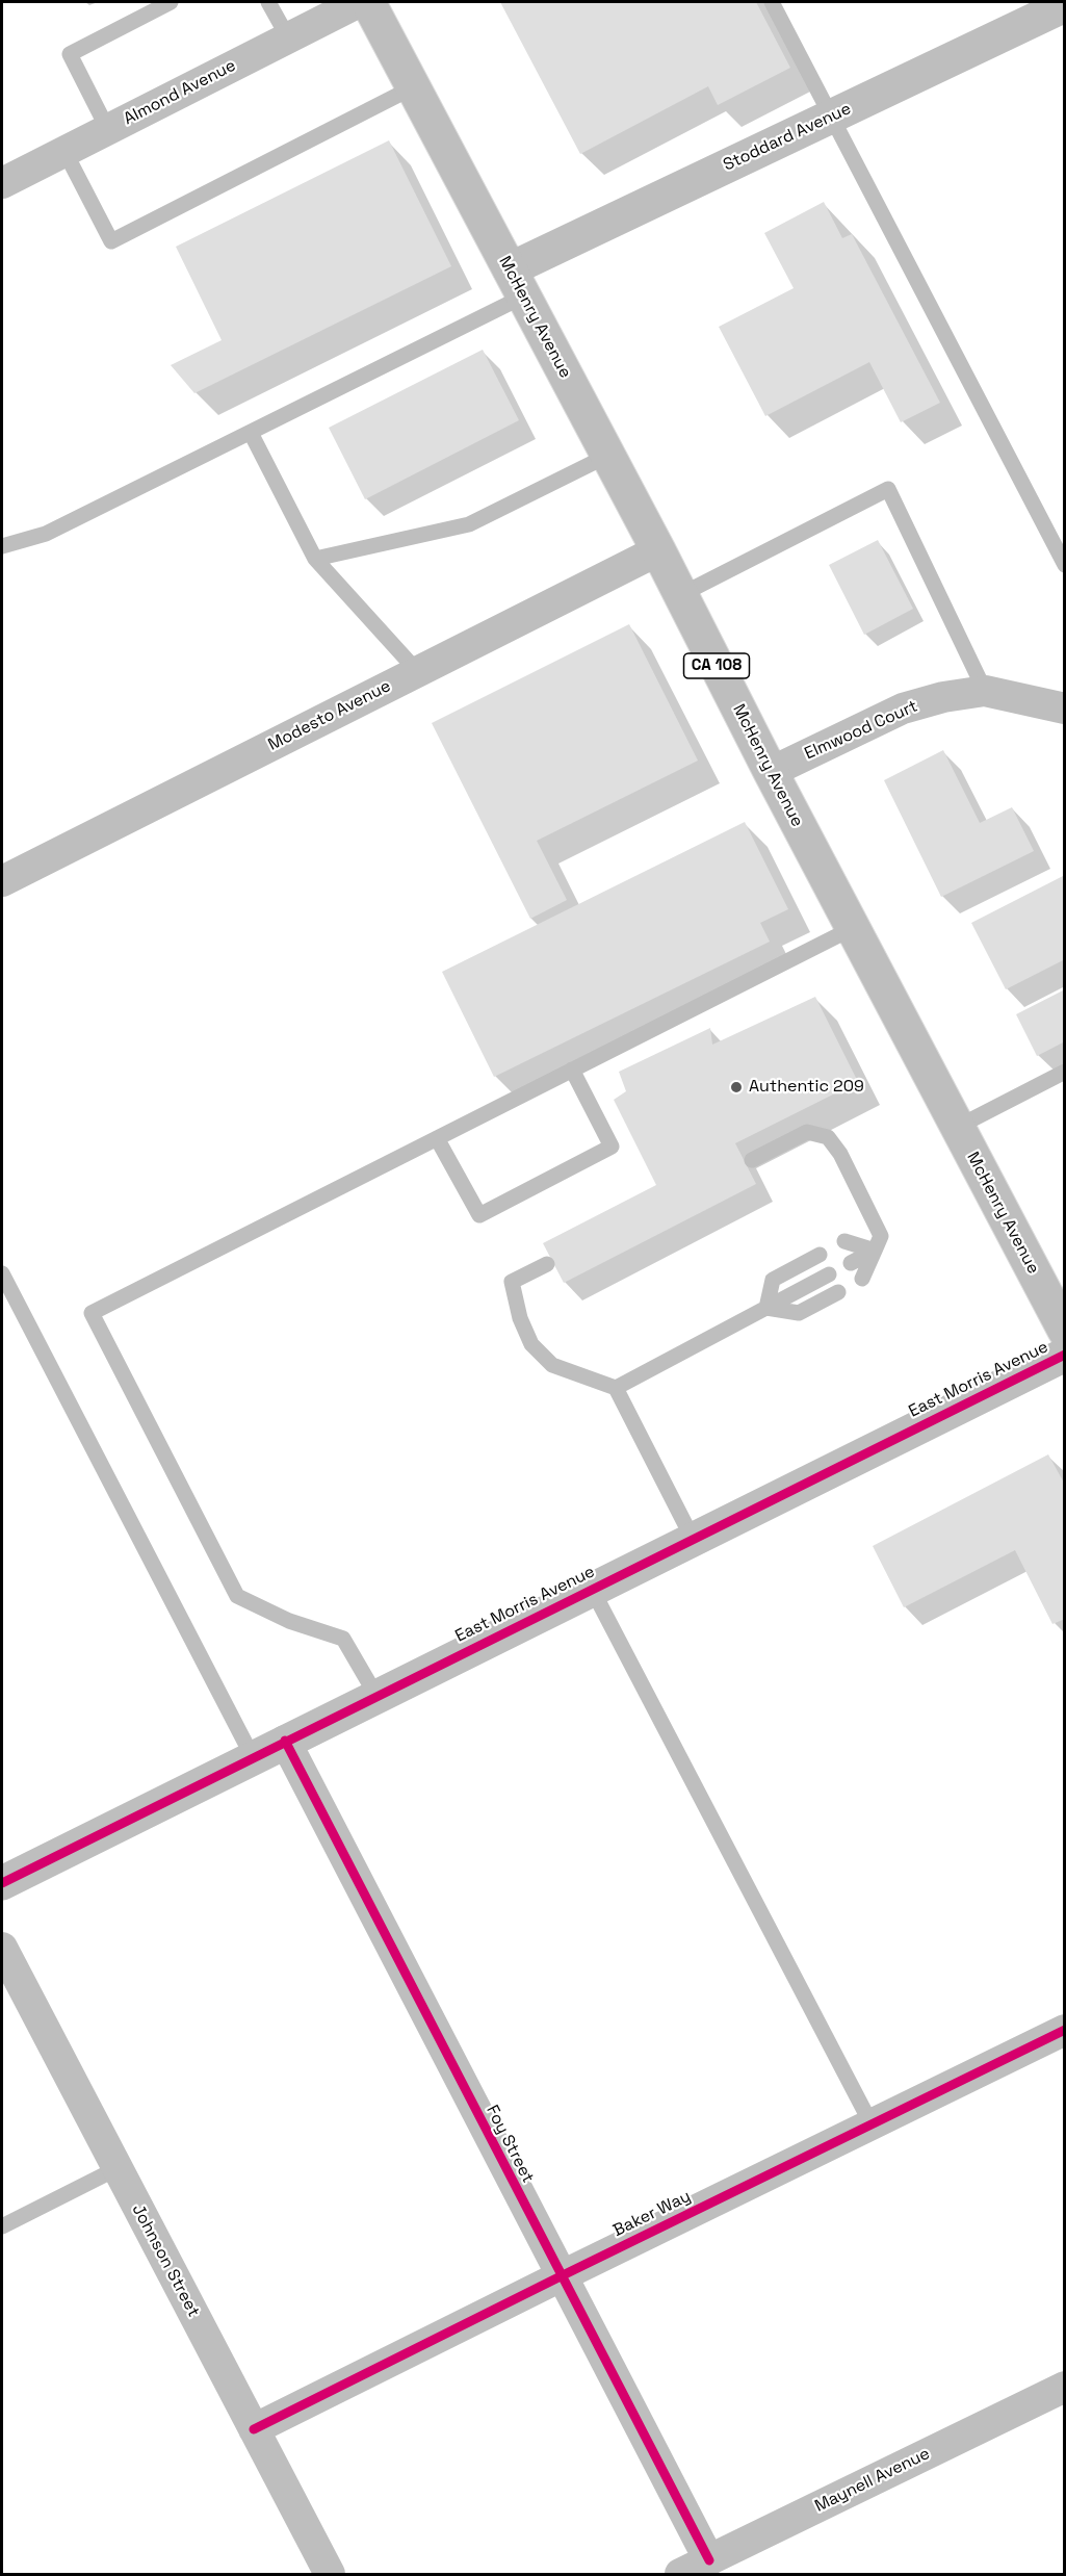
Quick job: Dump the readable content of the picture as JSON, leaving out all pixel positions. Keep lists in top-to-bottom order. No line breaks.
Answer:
{"streets":{"street":["Almond Avenue","Stoddard Avenue","McHenry Avenue","CA 108","Modesto Avenue","Elmwood Court","East Morris Avenue","Foy Street","Baker Way","Johnson Street","Maynell Avenue"]},"crossings":[["Stoddard Avenue","McHenry Avenue"],["McHenry Avenue","Modesto Avenue"],["McHenry Avenue","Elmwood Court"],["East Morris Avenue","Foy Street"],["Foy Street","Baker Way"],["Foy Street","Maynell Avenue"],["Baker Way","Johnson Street"]],"places":["Authentic 209"]}
